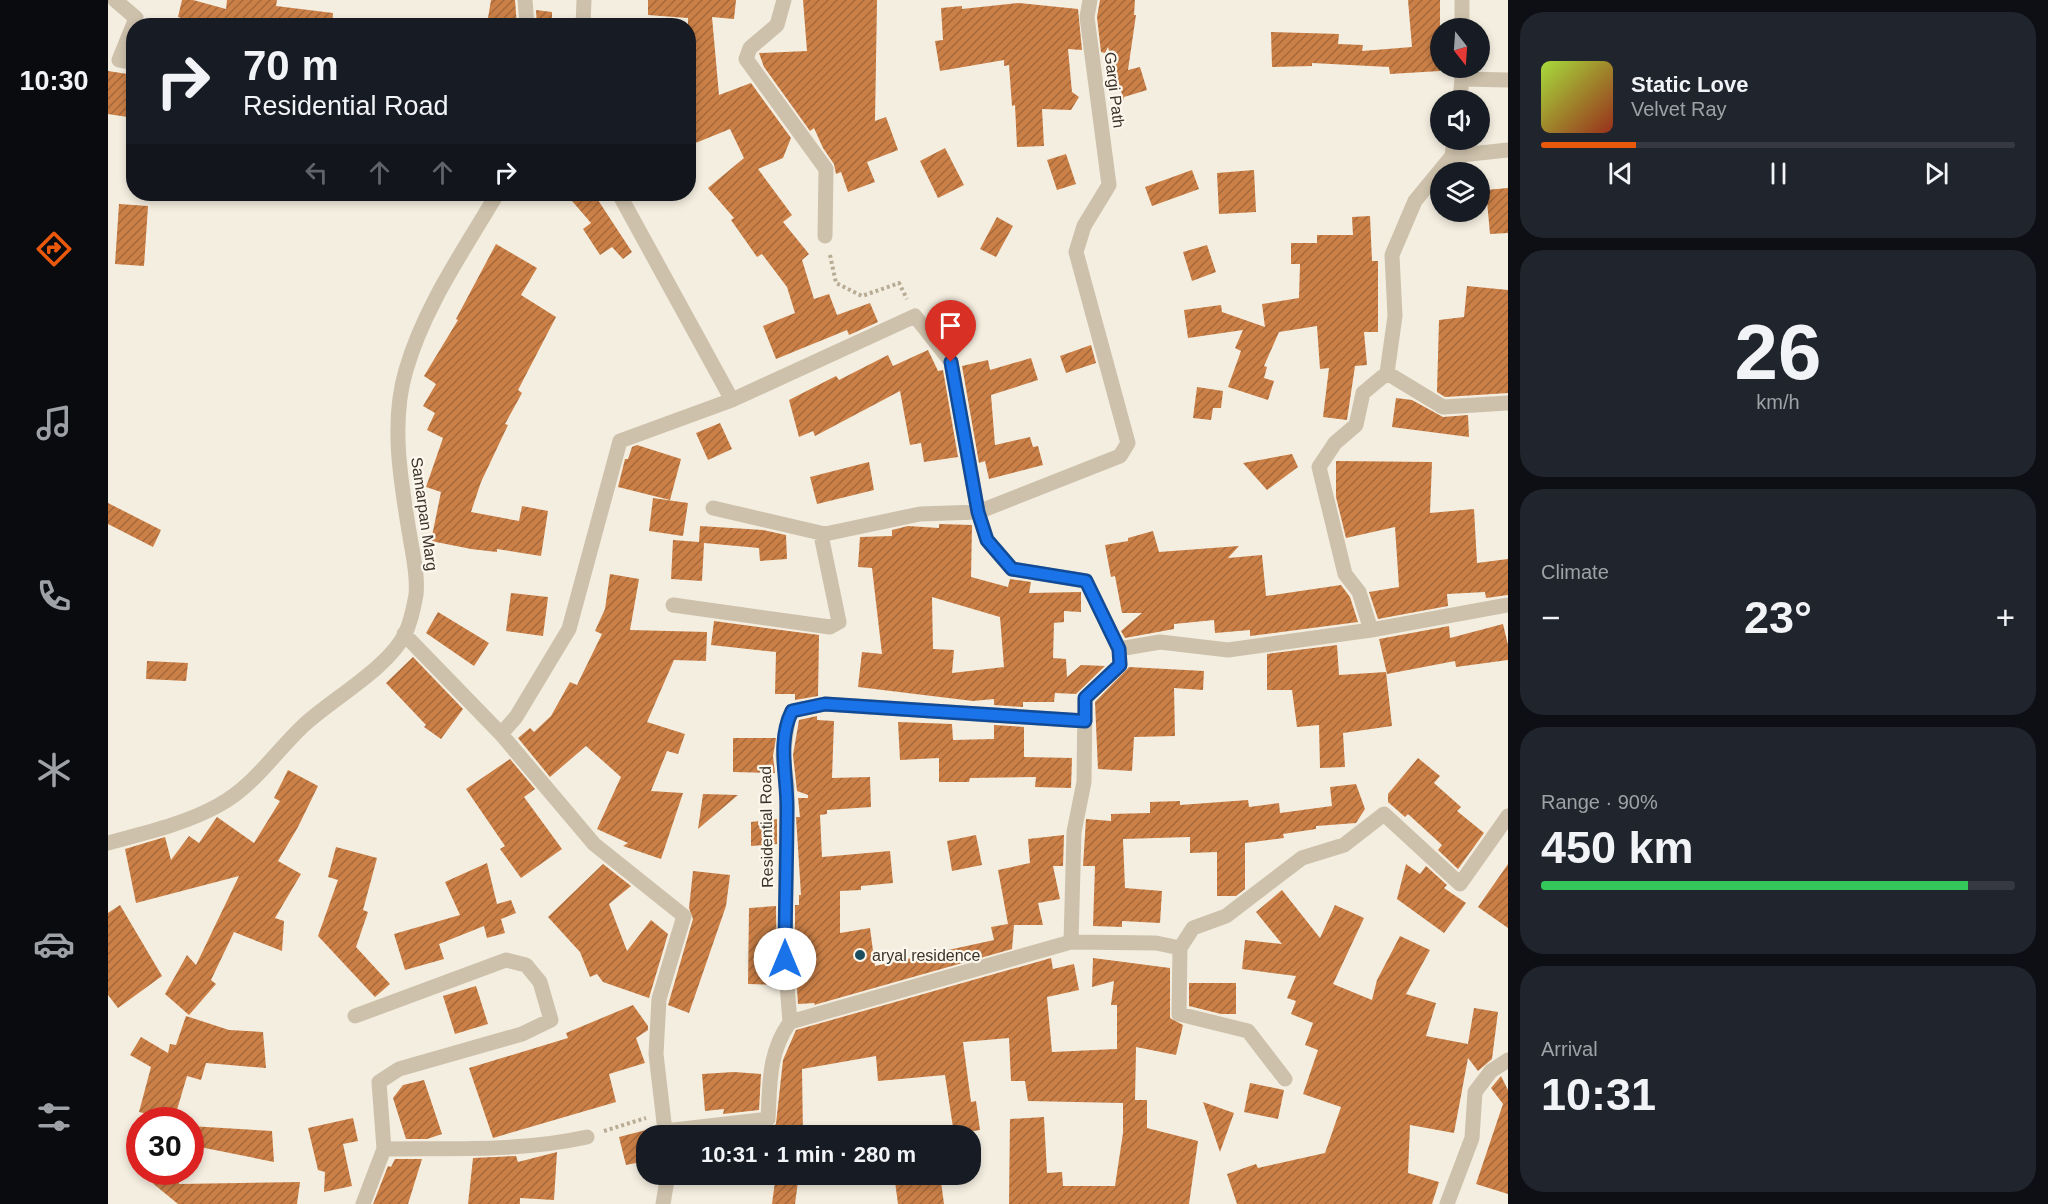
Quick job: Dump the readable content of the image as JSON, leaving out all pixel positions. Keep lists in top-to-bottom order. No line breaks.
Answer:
{"streets":{"street":["Gargi Path","Samarpan Marg","Residential Road"]},"places":["aryal residence"],"north":"bottom","page":{"tabs":"10:30","turn":["70 m","Residential Road"],"song":["Static Love","Velvet Ray"],"tile":[["26","km/h"],"Climate",["Range · 90%","450 km"],["Arrival","10:31"]],"heat":["−","23°","+"],"limit":"30","trip":"10:31 · 1 min · 280 m"}}
